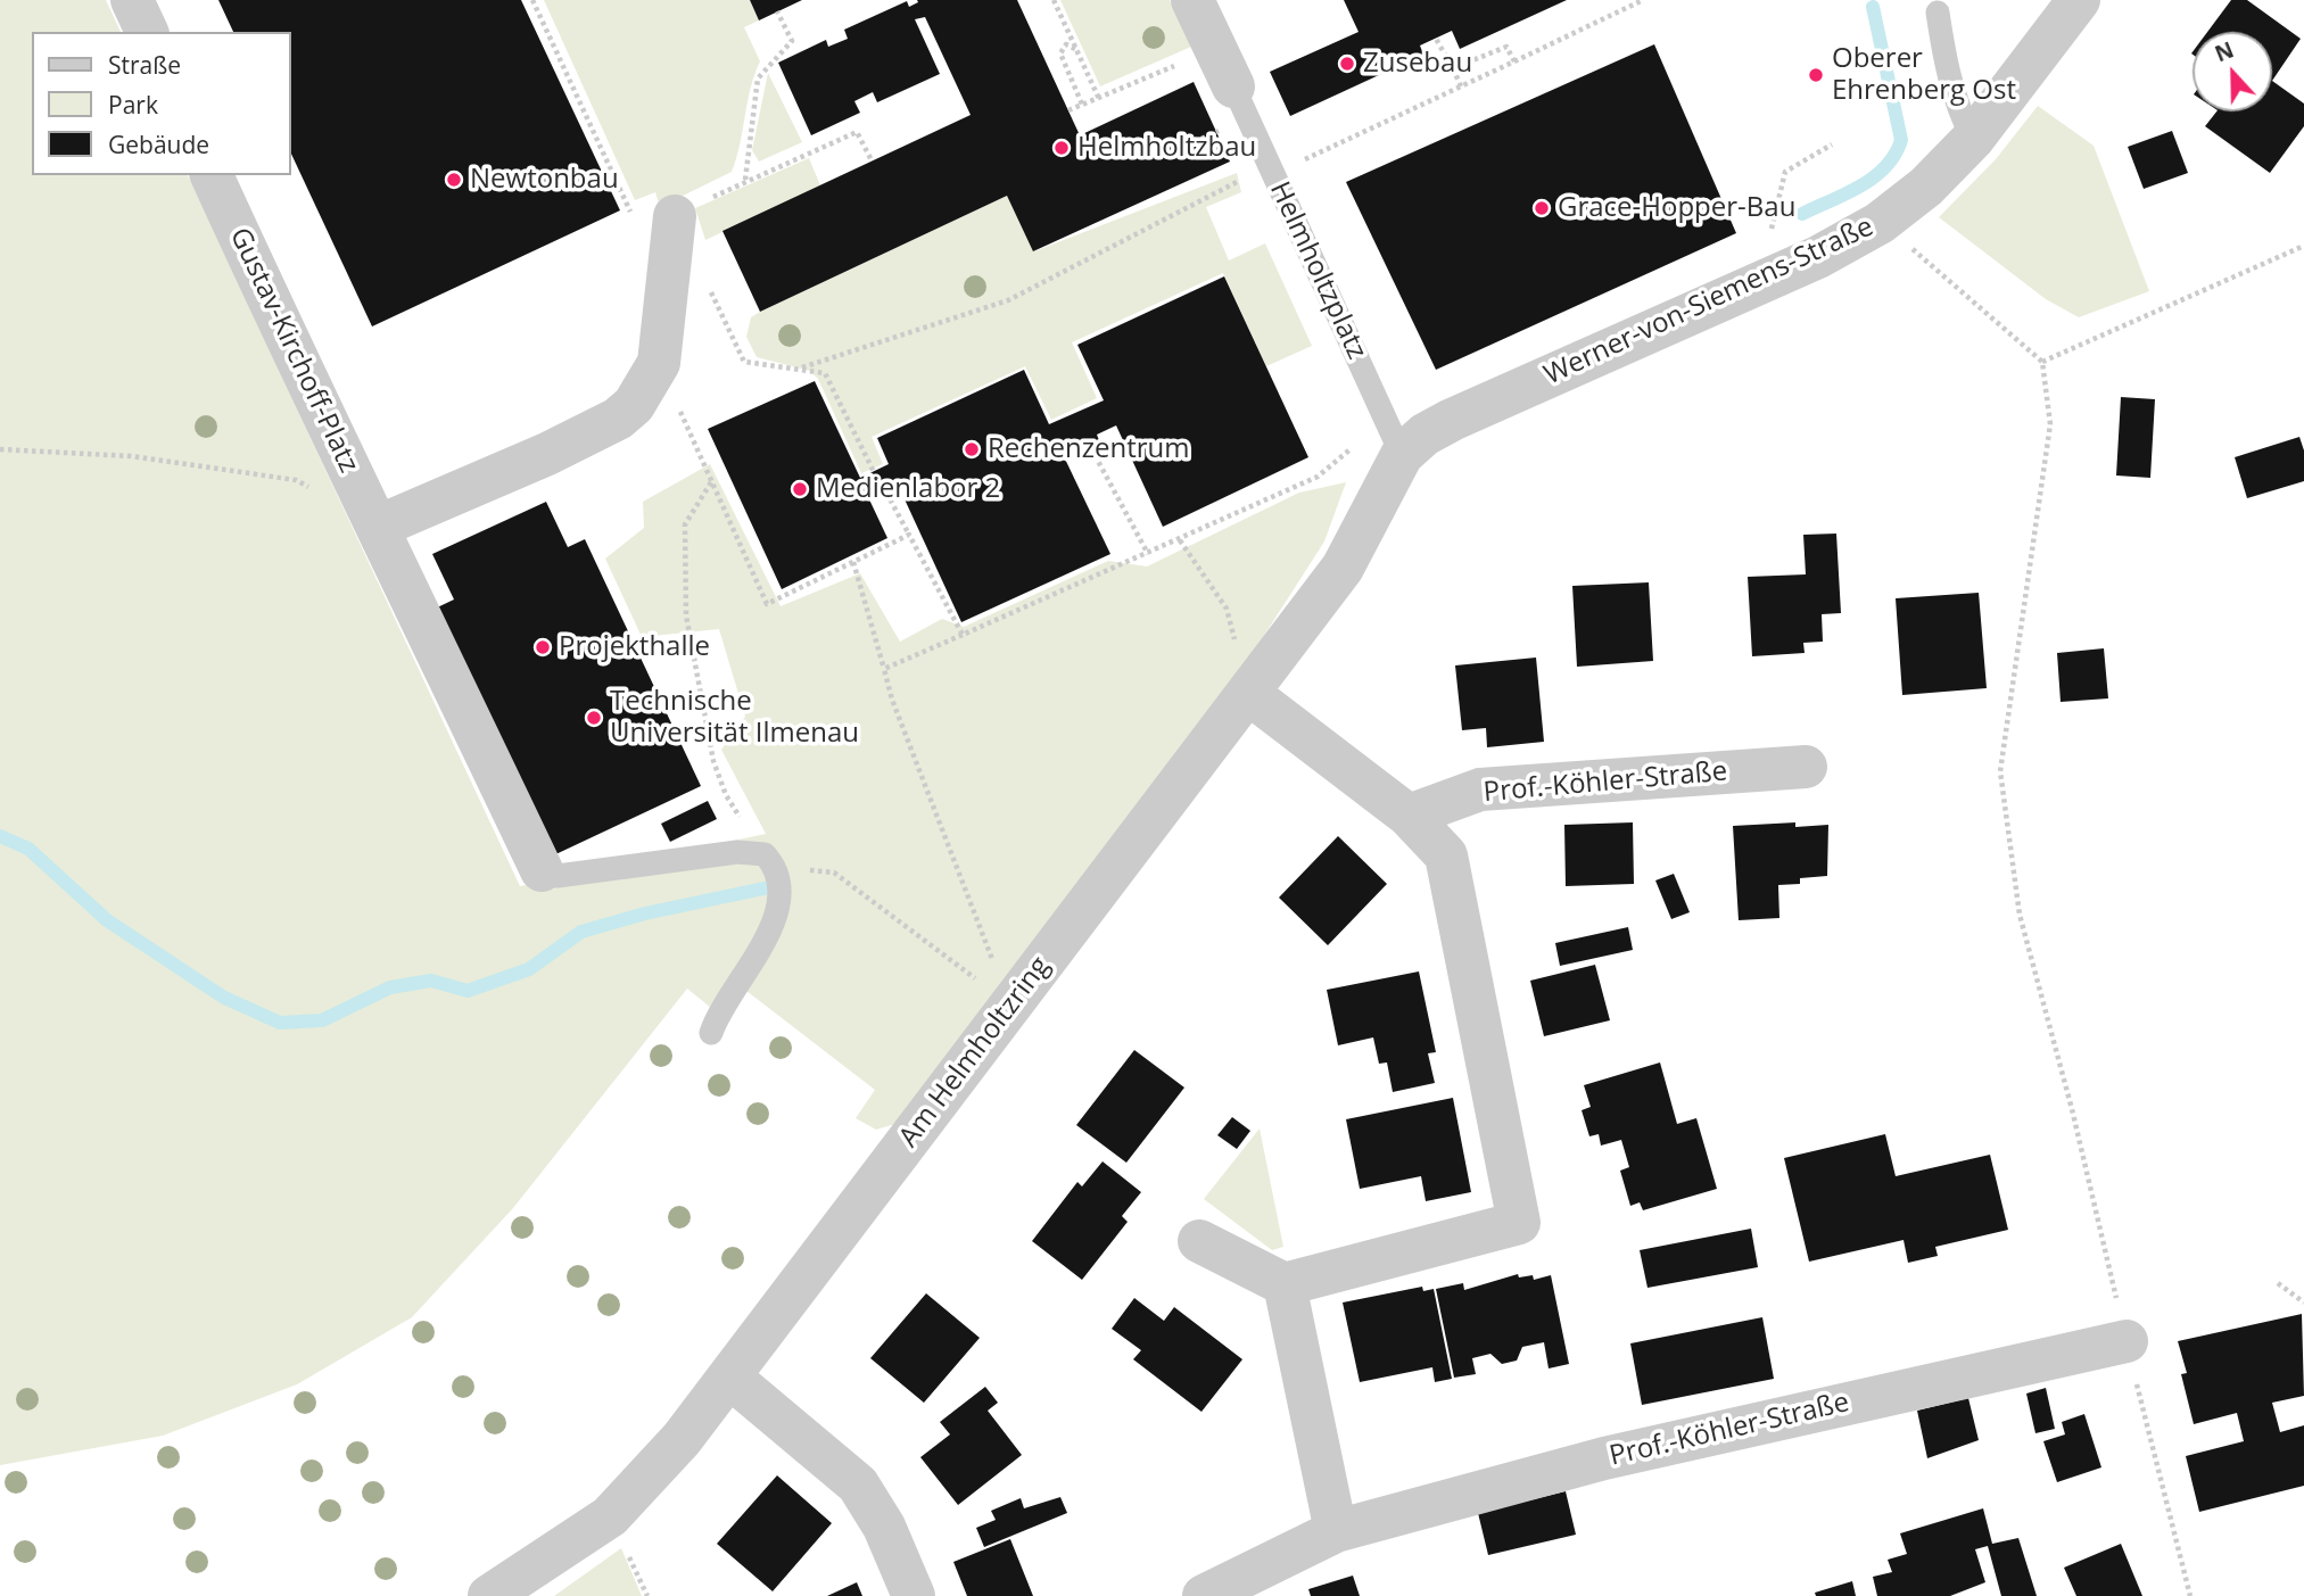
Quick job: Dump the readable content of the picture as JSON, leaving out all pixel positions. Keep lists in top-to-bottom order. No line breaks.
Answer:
{"streets":{"street":["Helmholtzplatz","Werner-von-Siemens-Straße","Gustav-Kirchoff-Platz","Prof.-Köhler-Straße","Am Helmholtzring"]},"crossings":[["Helmholtzplatz","Werner-von-Siemens-Straße"],["Helmholtzplatz","Am Helmholtzring"],["Werner-von-Siemens-Straße","Am Helmholtzring"]],"places":["Zusebau","Oberer Ehrenberg Ost","Helmholtzbau","Newtonbau","Grace-Hopper-Bau","Rechenzentrum","Medienlabor 2","Projekthalle","Technische Universität Ilmenau"],"legend":["Straße","Park","Gebäude"],"north":"top"}
